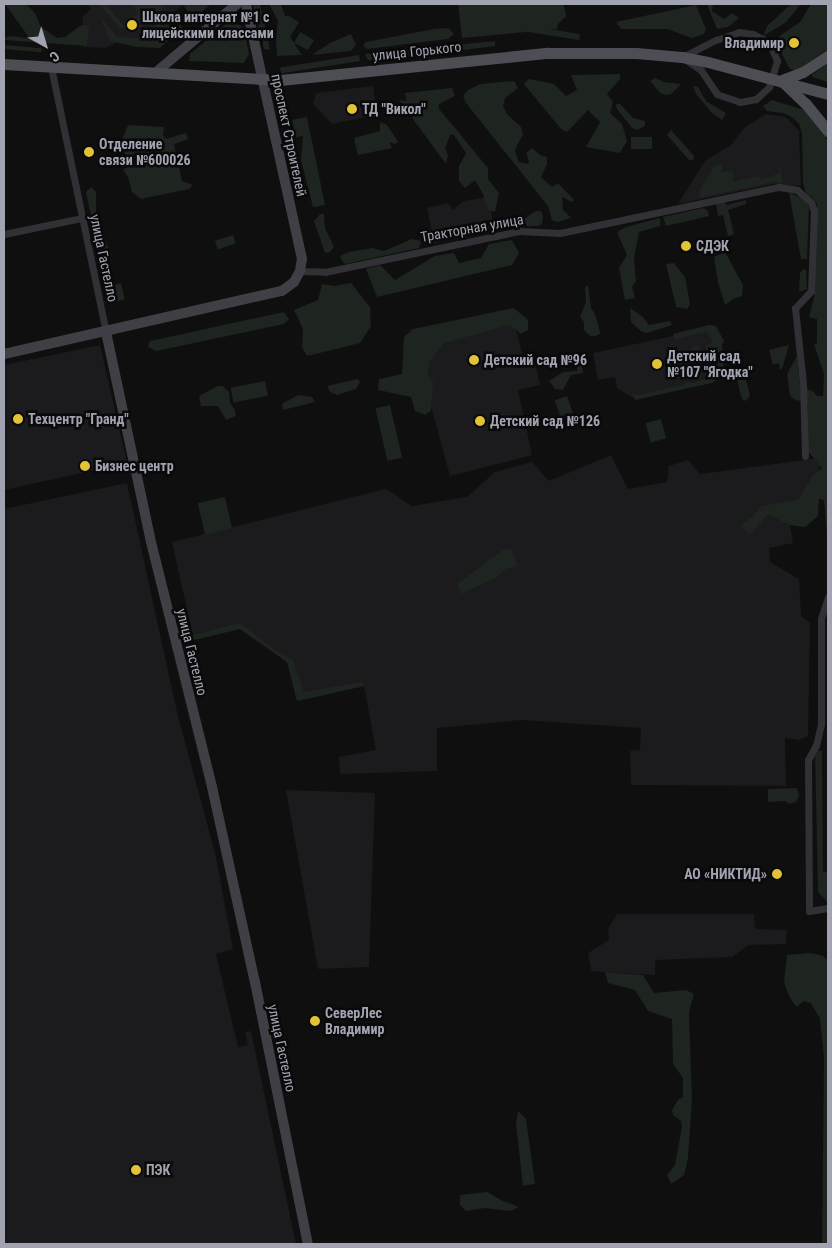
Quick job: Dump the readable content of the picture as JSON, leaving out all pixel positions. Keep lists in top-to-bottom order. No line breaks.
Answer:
{"streets":{"main road":["улица Горького","проспект Строителей","улица Гастелло"],"street":["Тракторная улица"]},"crossings":[["улица Горького","проспект Строителей"],["улица Горького","улица Гастелло"],["проспект Строителей","Тракторная улица"]],"places":["Школа интернат №1 с лицейскими классами","Владимир","ТД \"Викол\"","Отделение связи №600026","СДЭК","Детский сад №96","Детский сад №107 \"Ягодка\"","Техцентр \"Гранд\"","Детский сад №126","Бизнес центр","АО «НИКТИД»","СеверЛес Владимир","ПЭК"],"north":"bottom right"}
